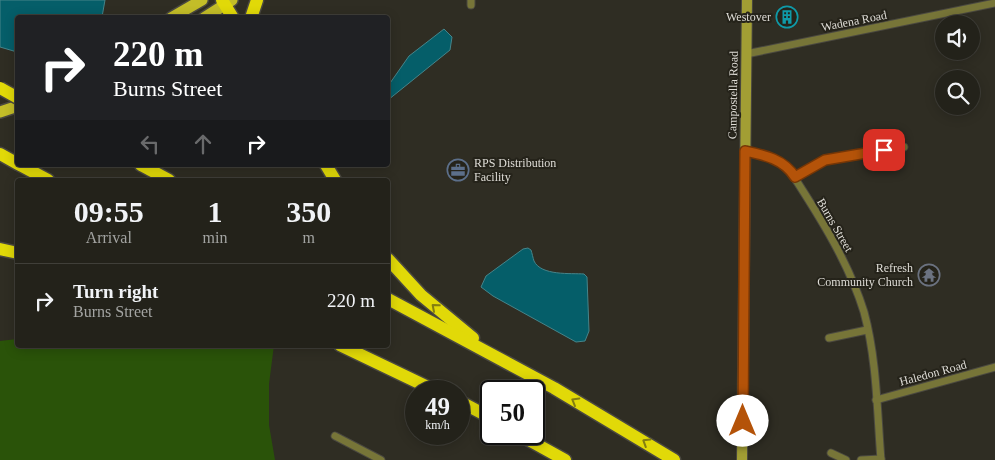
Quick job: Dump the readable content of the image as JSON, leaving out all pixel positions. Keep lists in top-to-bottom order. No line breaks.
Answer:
{"streets":{"main road":["Campostella Road"],"street":["Wadena Road","Burns Street","Haledon Road"]},"crossings":[["Wadena Road","Campostella Road"],["Campostella Road","Burns Street"],["Burns Street","Haledon Road"]],"places":{"building":["Westover"],"office":["RPS Distribution Facility"],"temple":["Refresh Community Church"]},"page":{"turn":["220 m","Burns Street"],"eta":["09:55","Arrival","1","min","350","m"],"list":[{"name":"Turn right","note":"Burns Street","value":"220 m"}],"speed":"49 km/h","limit":"50"}}
